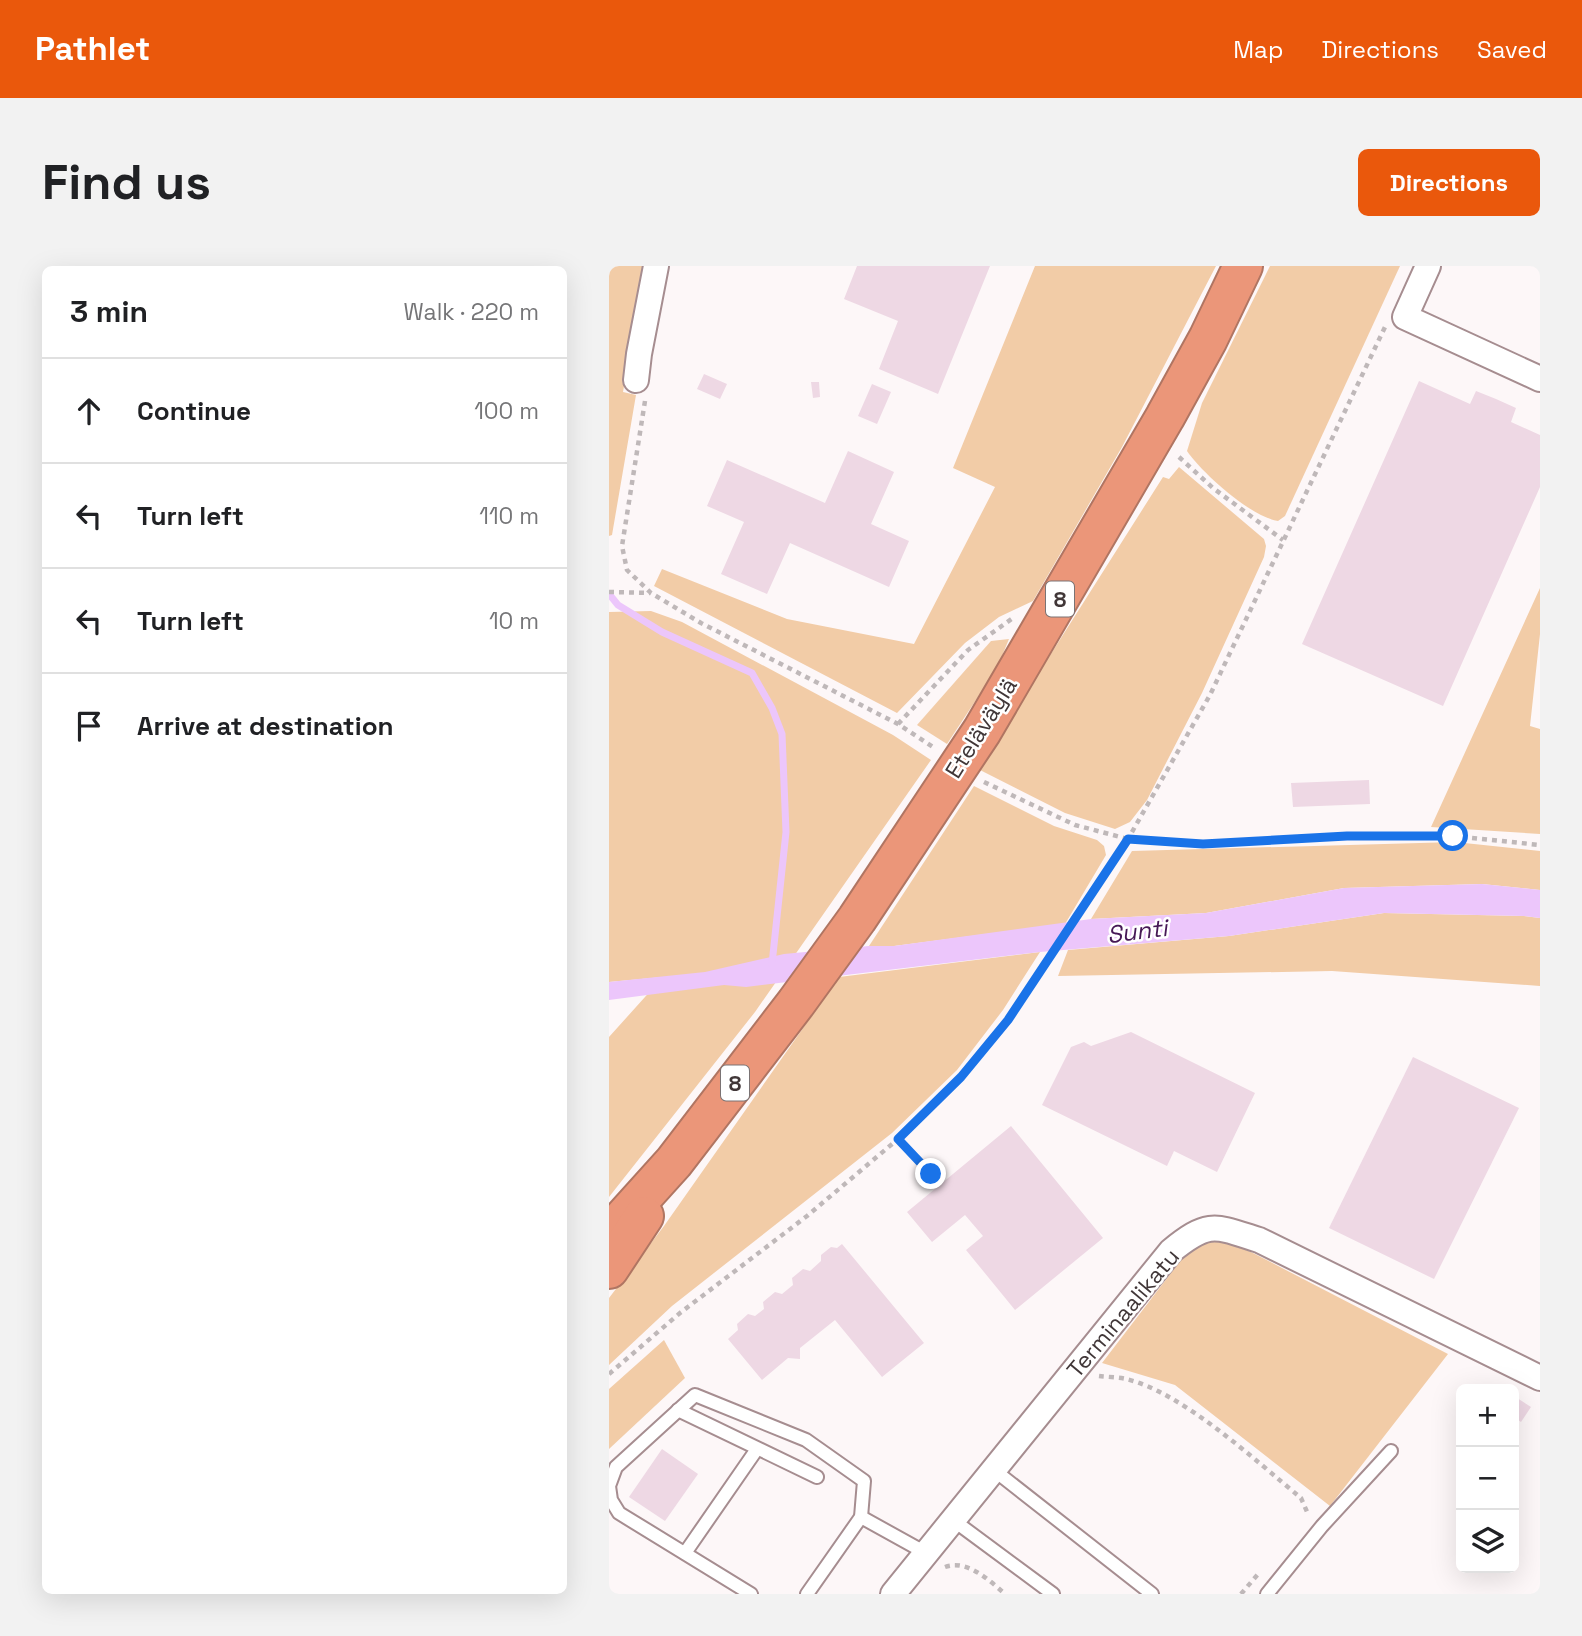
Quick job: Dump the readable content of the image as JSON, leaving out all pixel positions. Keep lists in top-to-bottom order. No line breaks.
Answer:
{"streets":{"highway":["8","Eteläväylä"],"street":["Terminaalikatu"]},"water":["Sunti"],"page":{"header":"Pathlet","nav":["Map","Directions","Saved"],"buttons":"Directions","title":"Find us","heading":["3 min","Walk · 220 m"],"list":[["Continue","100 m"],["Turn left","110 m"],["Turn left","10 m"],"Arrive at destination"],"map_buttons":["+","−"]}}
